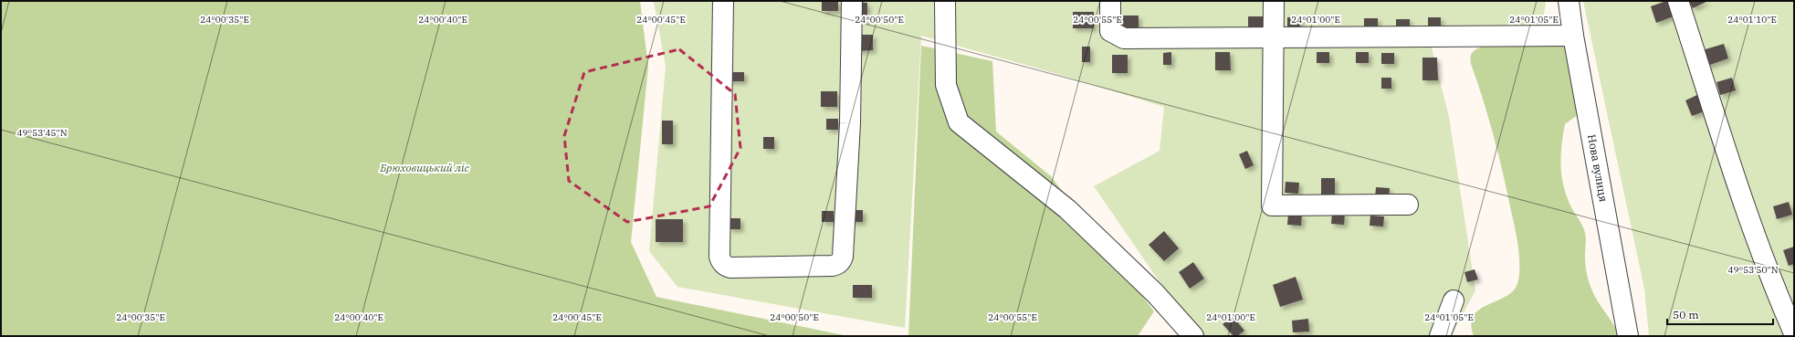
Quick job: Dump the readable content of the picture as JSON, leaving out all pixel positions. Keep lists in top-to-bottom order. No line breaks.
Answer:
{"streets":{"street":["Нова вулиця"]},"parks":["Брюховицький ліс"],"scale_bar":"50 m","coordinates":["24°00'40\"E","24°01'00\"E","24°00'35\"E","24°00'45\"E","24°00'50\"E","24°00'55\"E","24°01'05\"E","24°01'10\"E","49°53'45\"N","49°53'50\"N"]}
